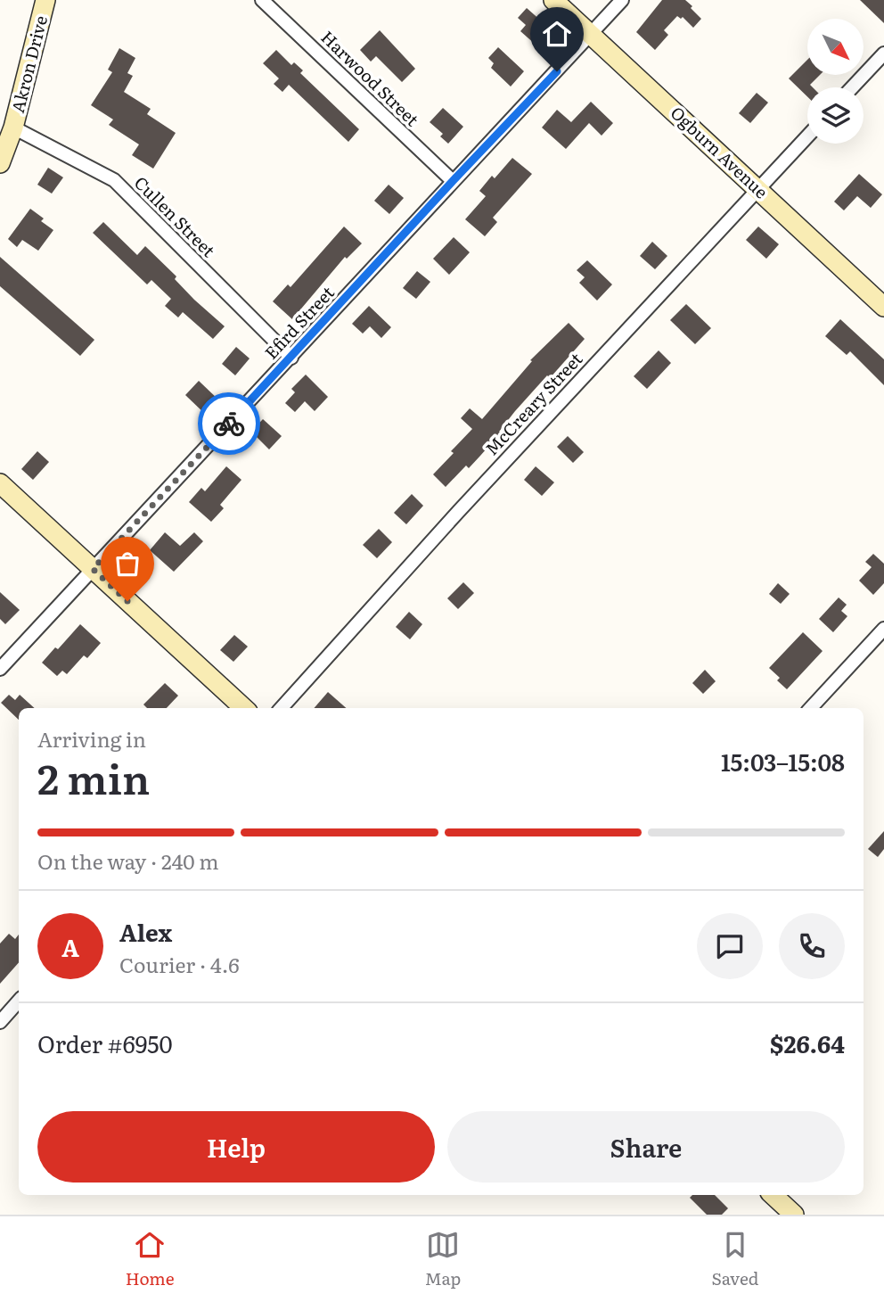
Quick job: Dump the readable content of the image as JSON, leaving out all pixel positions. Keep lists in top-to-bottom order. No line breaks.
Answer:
{"streets":{"street":["Akron Drive","Harwood Street","Ogburn Avenue","Cullen Street","Efird Street","McCreary Street"]},"crossings":[["Akron Drive","Cullen Street"],["Harwood Street","Efird Street"],["Ogburn Avenue","Efird Street"],["Ogburn Avenue","McCreary Street"],["Cullen Street","Efird Street"]],"north":"bottom right","page":{"heading":["2 min","Arriving in","15:03–15:08"],"panel":["Alex","Courier · 4.6","Order #6950","$26.64"],"bar":"On the way · 240 m","round":"A","buttons":["Help","Share"],"tabs":["Home","Map","Saved"]}}
